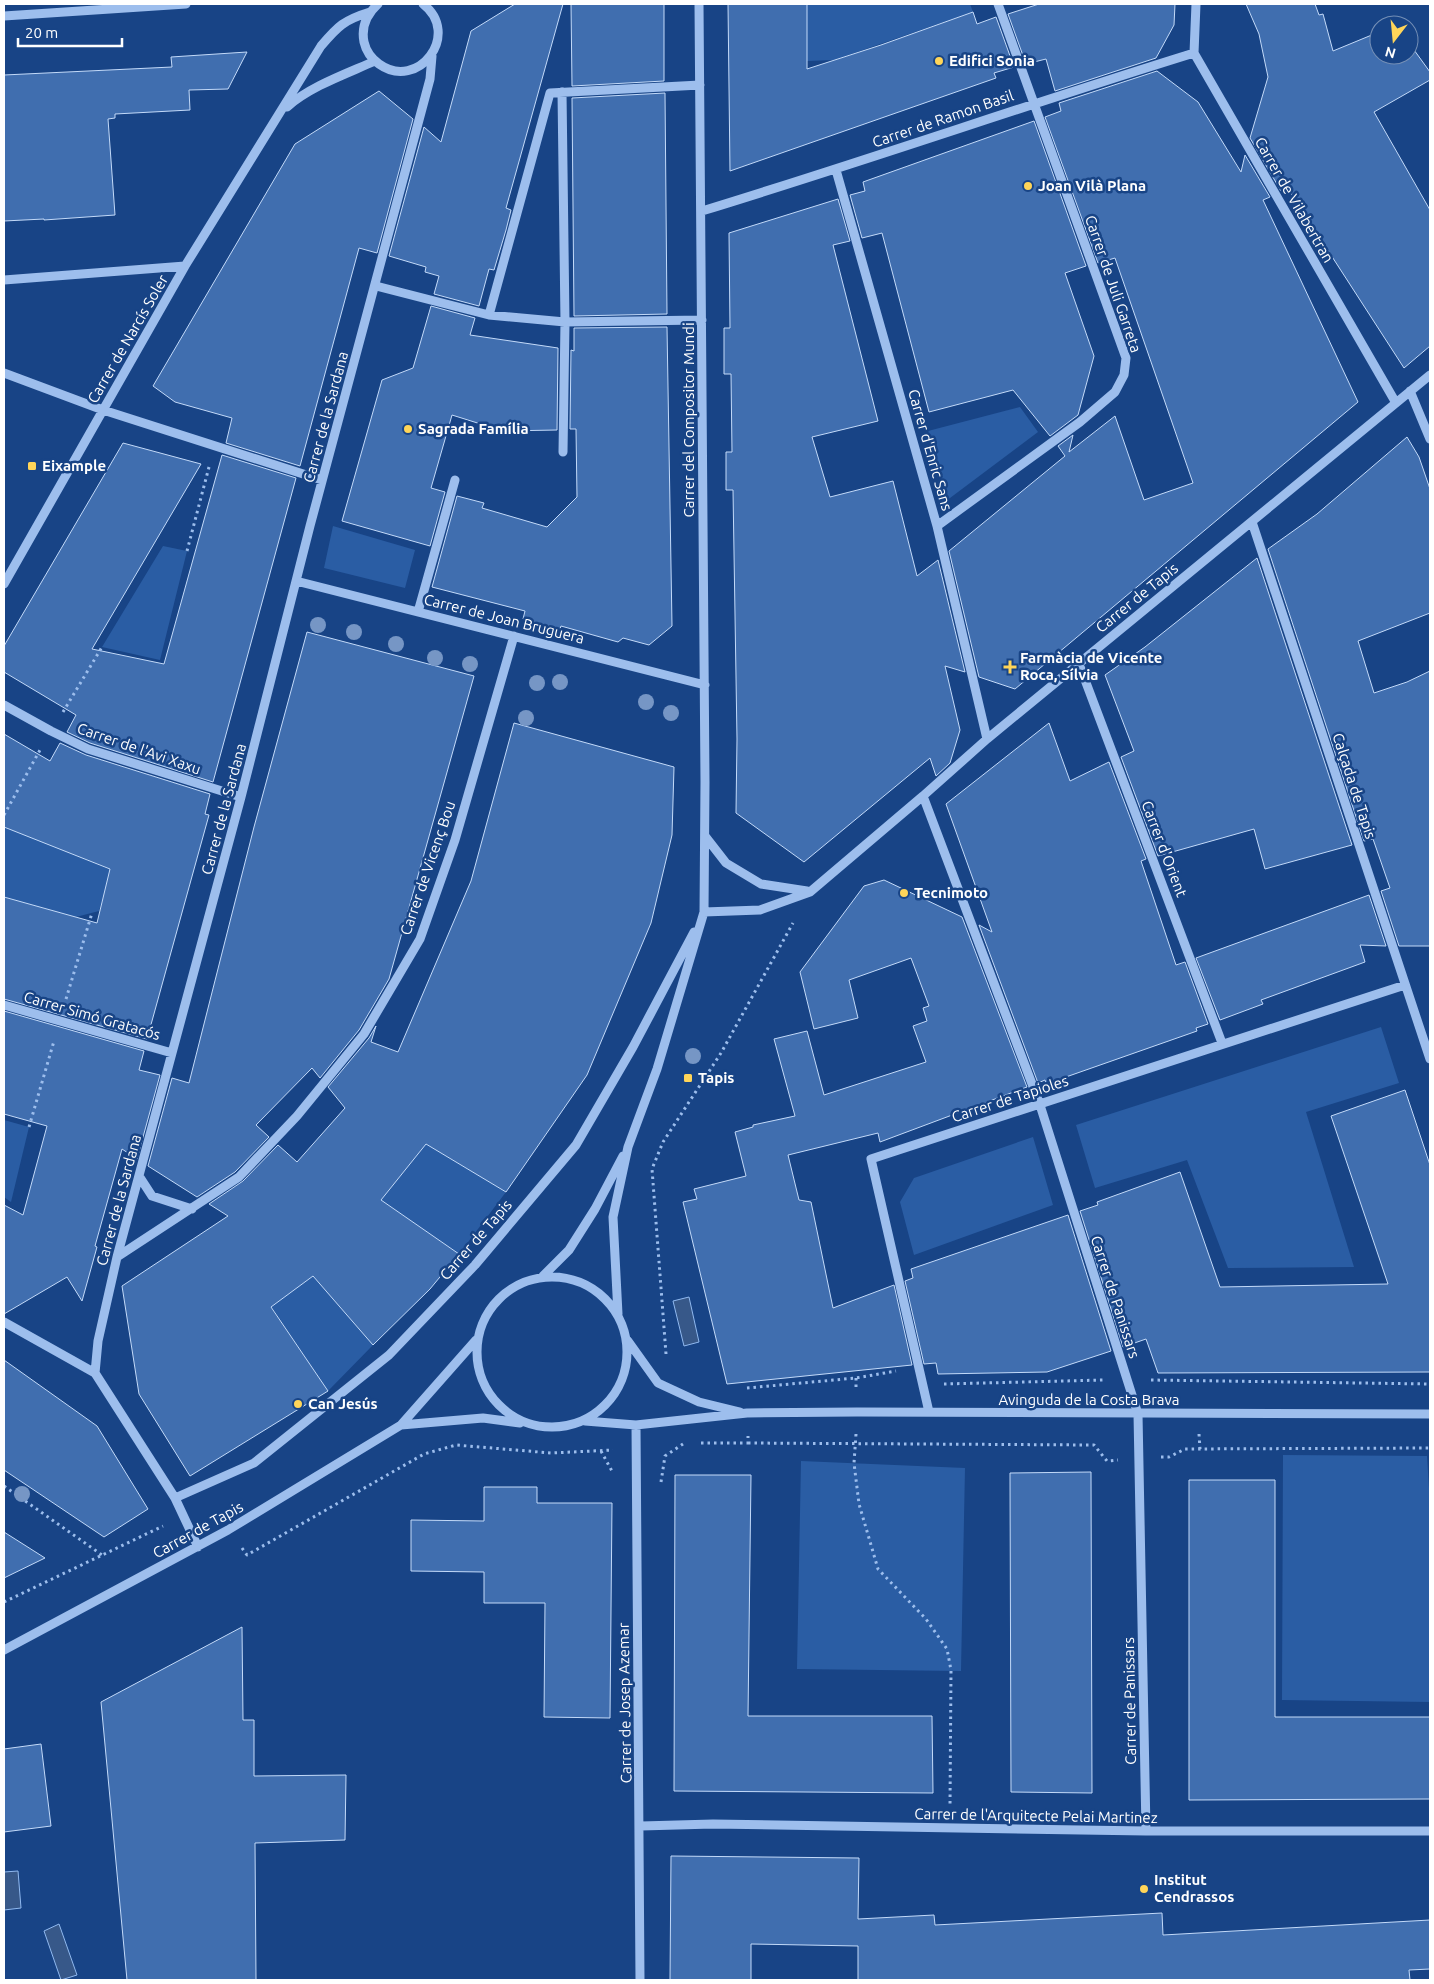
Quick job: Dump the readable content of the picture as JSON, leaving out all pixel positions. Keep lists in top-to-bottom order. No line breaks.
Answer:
{"streets":{"street":["Carrer de Ramon Basil","Carrer de Vilabertran","Carrer de Juli Garreta","Carrer de Narcís Soler","Carrer de la Sardana","Carrer del Compositor Mundi","Carrer d'Enric Sans","Carrer de Tapis","Carrer de Joan Bruguera","Carrer de l'Avi Xaxu","Calçada de Tapis","Carrer d'Orient","Carrer de Vicenç Bou","Carrer Simó Gratacós","Carrer de Tapioles","Carrer de Panissars","Avinguda de la Costa Brava","Carrer de Josep Azemar","Carrer de l'Arquitecte Pelai Martinez"]},"crossings":[["Carrer de Ramon Basil","Carrer de Vilabertran"],["Carrer de Ramon Basil","Carrer de Juli Garreta"],["Carrer de Ramon Basil","Carrer del Compositor Mundi"],["Carrer de Ramon Basil","Carrer d'Enric Sans"],["Carrer de Vilabertran","Carrer de Tapis"],["Carrer de Juli Garreta","Carrer d'Enric Sans"],["Carrer de la Sardana","Carrer de Joan Bruguera"],["Carrer de la Sardana","Carrer de l'Avi Xaxu"],["Carrer de la Sardana","Carrer de Vicenç Bou"],["Carrer de la Sardana","Carrer Simó Gratacós"],["Carrer del Compositor Mundi","Carrer de Tapis"],["Carrer del Compositor Mundi","Carrer de Joan Bruguera"],["Carrer d'Enric Sans","Carrer de Tapis"],["Carrer de Tapis","Calçada de Tapis"],["Carrer de Tapis","Carrer d'Orient"],["Carrer de Tapis","Carrer de Panissars"],["Carrer de Tapis","Avinguda de la Costa Brava"],["Carrer de Joan Bruguera","Carrer de Vicenç Bou"],["Calçada de Tapis","Carrer de Tapioles"],["Carrer d'Orient","Carrer de Tapioles"],["Carrer de Tapioles","Carrer de Panissars"],["Carrer de Tapioles","Avinguda de la Costa Brava"],["Carrer de Panissars","Avinguda de la Costa Brava"],["Carrer de Panissars","Carrer de l'Arquitecte Pelai Martinez"],["Avinguda de la Costa Brava","Carrer de Josep Azemar"],["Carrer de Josep Azemar","Carrer de l'Arquitecte Pelai Martinez"]],"places":{"other":["Edifici Sonia","Joan Vilà Plana","Sagrada Família","Tecnimoto","Can Jesús","Institut Cendrassos"],"transit":["Eixample","Tapis"],"health":["Farmàcia de Vicente Roca, Sílvia"]},"scale_bar":"20 m","north":"bottom"}
